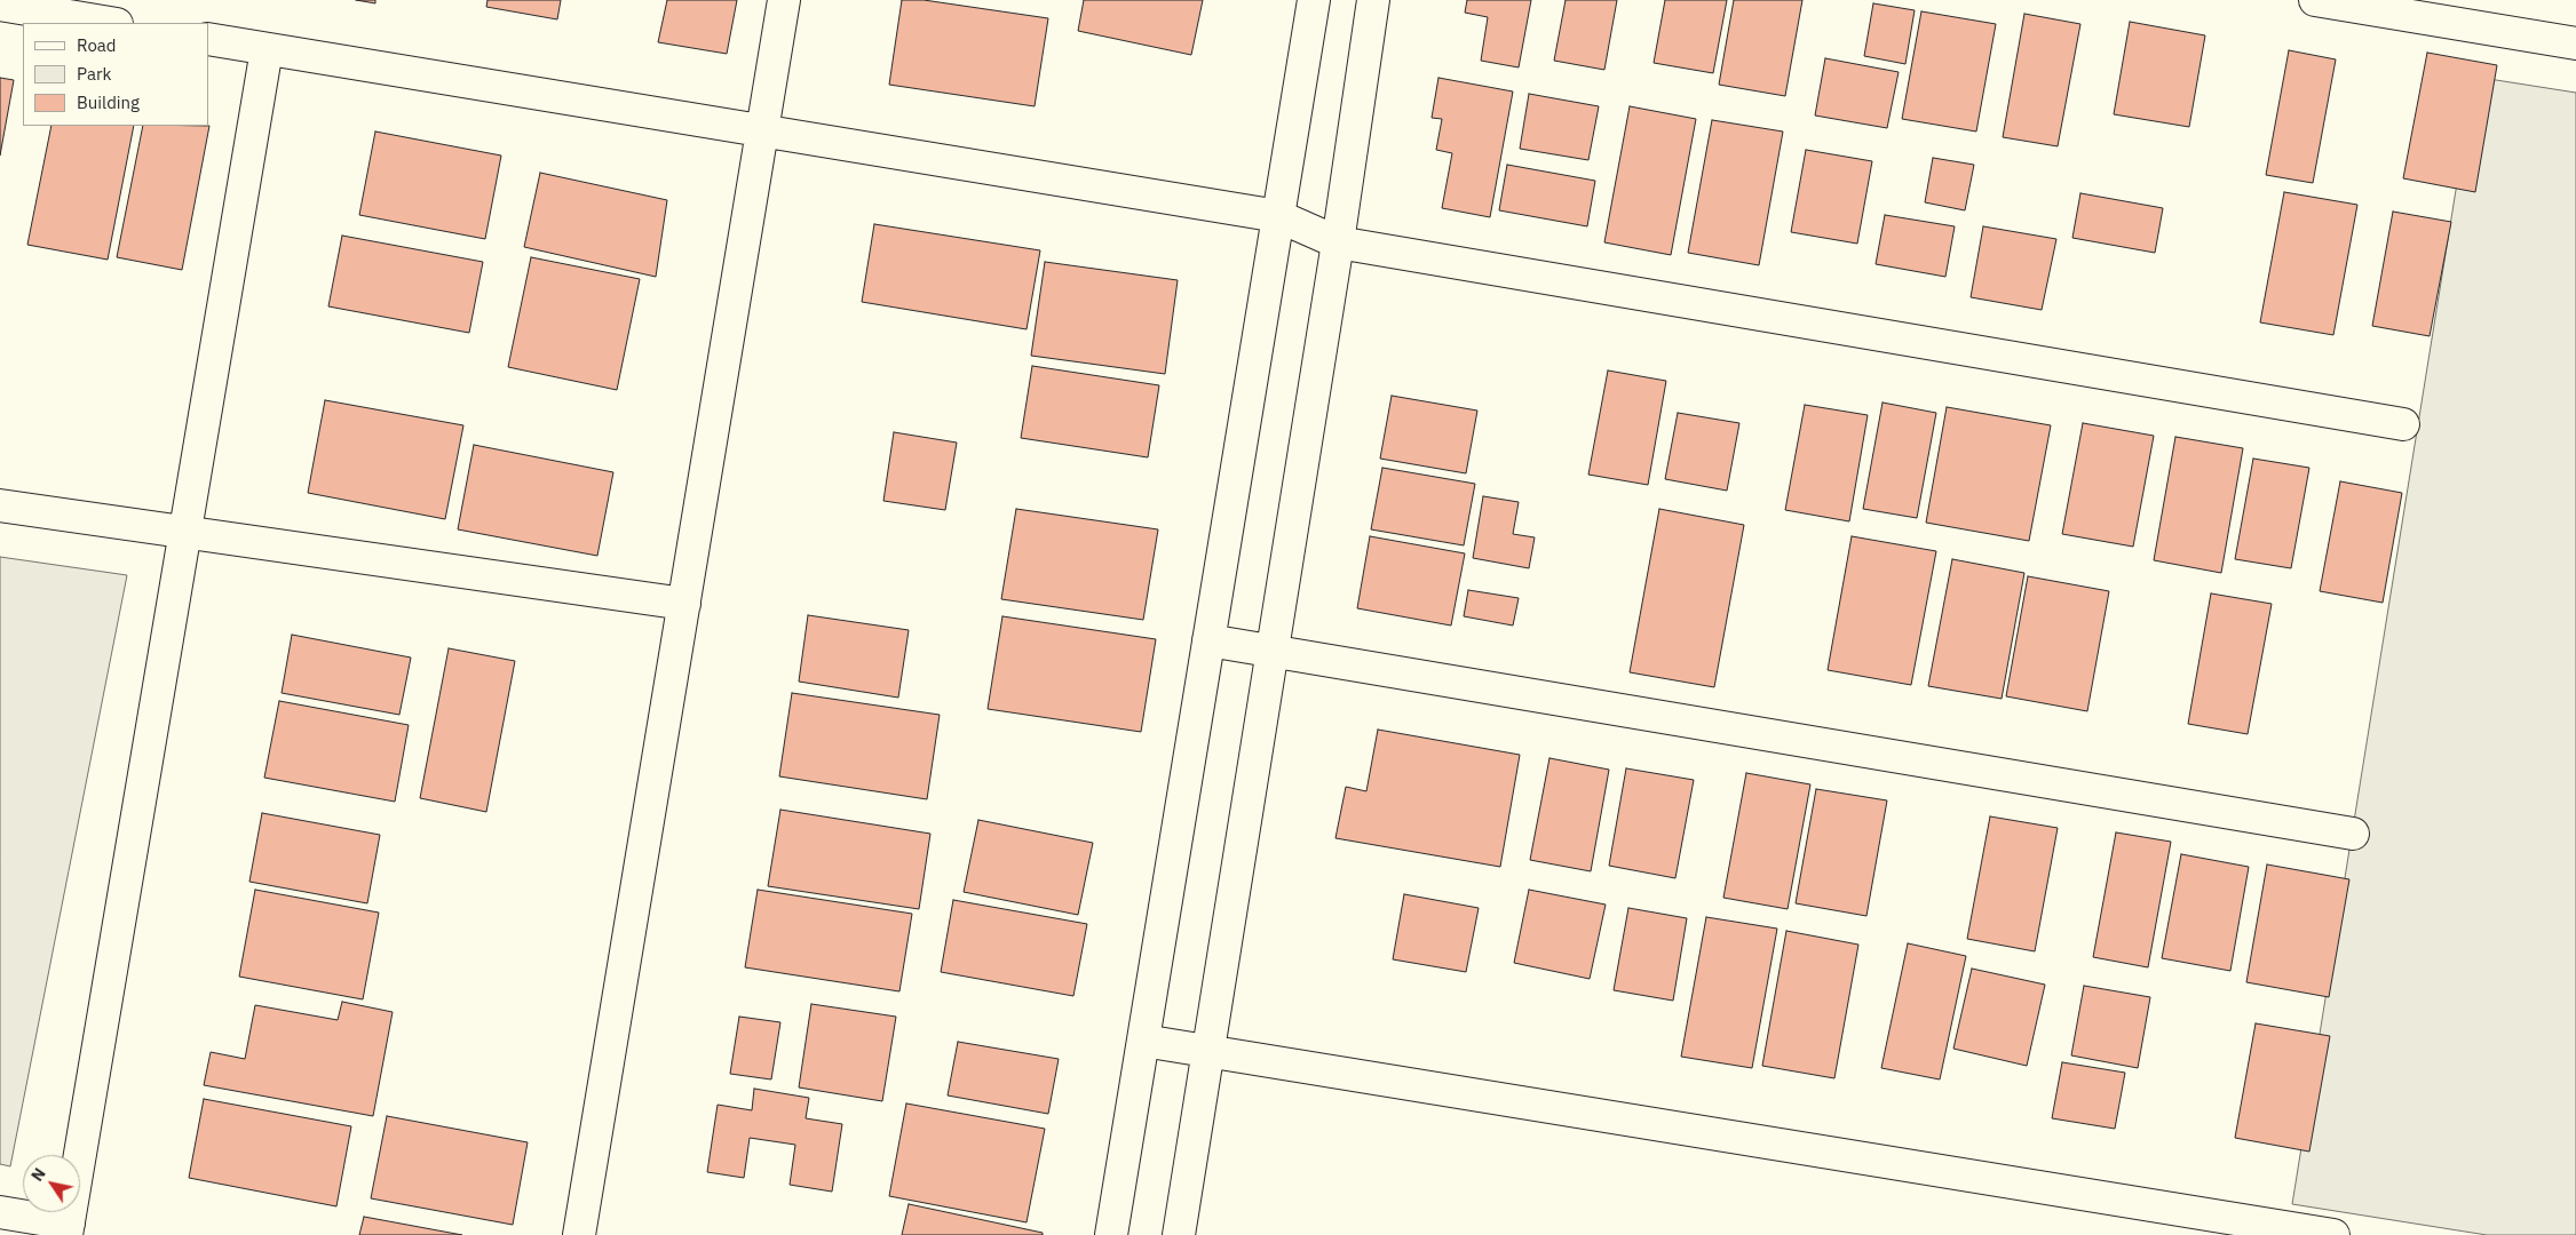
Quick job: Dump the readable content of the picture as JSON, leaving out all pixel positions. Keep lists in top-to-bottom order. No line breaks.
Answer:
{"legend":["Road","Park","Building"],"north":"top left"}
